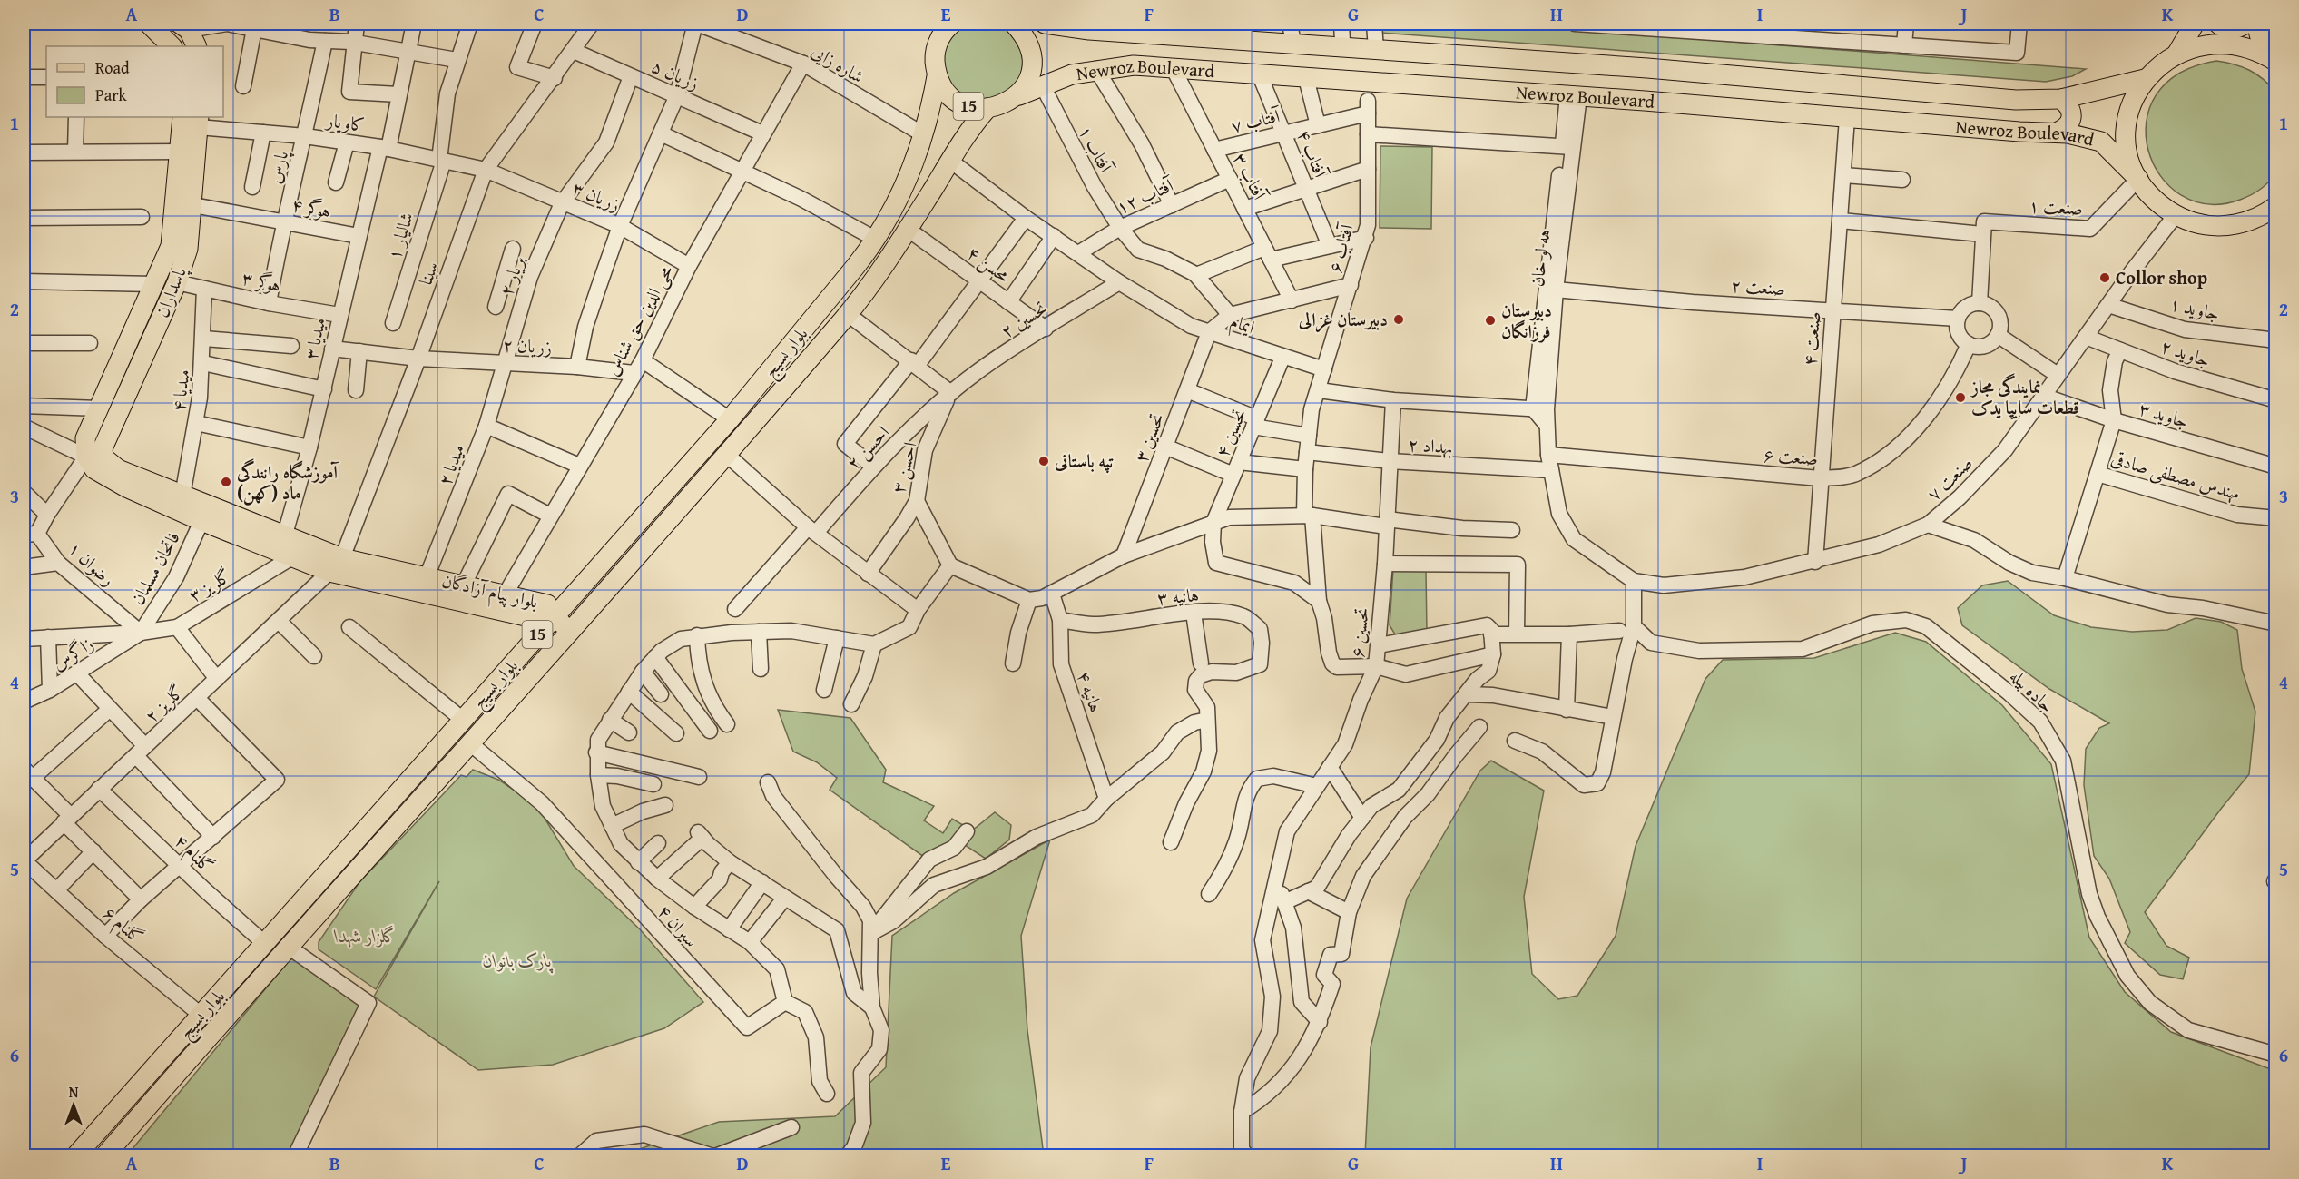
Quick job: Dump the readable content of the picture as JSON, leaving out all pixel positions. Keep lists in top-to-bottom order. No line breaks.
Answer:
{"streets":{"main road":["Newroz Boulevard","15","پاسداران","بلوار بسیج","بلوار پیام آزادگان"],"street":["شاره زایی","زریان ۵","آفتاب ۷","کاویار","آفتاب ۱","آفتاب ۴","پارس","آفتاب ۳","زریان ۳","آفتاب ۱۲","صنعت ۱","هوگر ۴","شالیار ۱","آفتاب ۶","هه لو خان","محسن ۴","سینا","بریار ۲","هوگر ۳","صنعت ۲","جاوید ۱","تحسین ۲","محی الدین حق شناس","ایمام","میدیا ۳","صنعت ۴","زریان ۲","جاوید ۲","میدیا ۴","جاوید ۳","تحسین ۴","تحسین ۳","بهداد ۲","احسن ۲","صنعت ۶","میدیا ۲","احسن ۳","مهندس مصطفی صادقی","صنعت ۷","رضوان ۱","فاتحان مسلمان","گلریز ۳","هانیه ۳","تحسین ۶","زاگرس","جاده بیله","هانیه ۴","گلریز ۲","گلنام ۴","گلنام ۶","سیران ۴"]},"crossings":[["شاره زایی","محی الدین حق شناس"],["شاره زایی","بلوار بسیج"],["زریان ۵","سینا"],["زریان ۵","بریار ۲"],["زریان ۵","محی الدین حق شناس"],["Newroz Boulevard","15"],["Newroz Boulevard","آفتاب ۱"],["Newroz Boulevard","آفتاب ۴"],["Newroz Boulevard","آفتاب ۳"],["Newroz Boulevard","صنعت ۱"],["Newroz Boulevard","صنعت ۴"],["15","بلوار بسیج"],["آفتاب ۷","آفتاب ۴"],["آفتاب ۷","آفتاب ۳"],["آفتاب ۷","آفتاب ۶"],["کاویار","پارس"],["کاویار","زریان ۳"],["کاویار","شالیار ۱"],["کاویار","سینا"],["کاویار","پاسداران"],["کاویار","میدیا ۳"],["آفتاب ۱","آفتاب ۱۲"],["پارس","هوگر ۴"],["پارس","هوگر ۳"],["آفتاب ۳","آفتاب ۱۲"],["زریان ۳","سینا"],["زریان ۳","بریار ۲"],["زریان ۳","محی الدین حق شناس"],["آفتاب ۱۲","ایمام"],["صنعت ۱","صنعت ۴"],["هوگر ۴","پاسداران"],["هوگر ۴","میدیا ۳"],["آفتاب ۶","ایمام"],["هه لو خان","صنعت ۲"],["محسن ۴","تحسین ۲"],["محسن ۴","بلوار بسیج"],["سینا","زریان ۲"],["سینا","بلوار پیام آزادگان"],["سینا","گلریز ۲"],["بریار ۲","زریان ۲"],["بریار ۲","میدیا ۲"],["هوگر ۳","پاسداران"],["هوگر ۳","میدیا ۳"],["هوگر ۳","میدیا ۴"],["صنعت ۲","صنعت ۴"],["صنعت ۲","صنعت ۶"],["پاسداران","رضوان ۱"],["پاسداران","بلوار پیام آزادگان"],["جاوید ۱","صنعت ۷"],["تحسین ۲","ایمام"],["تحسین ۲","احسن ۲"],["تحسین ۲","احسن ۳"],["محی الدین حق شناس","زریان ۲"],["محی الدین حق شناس","بلوار پیام آزادگان"],["ایمام","بلوار بسیج"],["ایمام","تحسین ۴"],["ایمام","تحسین ۳"],["میدیا ۳","زریان ۲"],["میدیا ۳","بلوار پیام آزادگان"],["صنعت ۴","صنعت ۶"],["صنعت ۴","صنعت ۷"],["زریان ۲","میدیا ۲"],["بلوار بسیج","بلوار پیام آزادگان"],["بلوار بسیج","گلنام ۴"],["بلوار بسیج","گلنام ۶"],["بلوار بسیج","سیران ۴"],["جاوید ۲","صنعت ۷"],["میدیا ۴","بلوار پیام آزادگان"],["جاوید ۳","صنعت ۷"],["بهداد ۲","تحسین ۶"],["احسن ۲","احسن ۳"],["میدیا ۲","بلوار پیام آزادگان"],["رضوان ۱","فاتحان مسلمان"],["رضوان ۱","گلریز ۳"],["رضوان ۱","بلوار پیام آزادگان"],["رضوان ۱","زاگرس"],["فاتحان مسلمان","گلریز ۳"],["فاتحان مسلمان","بلوار پیام آزادگان"],["فاتحان مسلمان","زاگرس"],["گلریز ۳","بلوار پیام آزادگان"],["گلریز ۳","زاگرس"],["بلوار پیام آزادگان","گلریز ۲"],["هانیه ۳","هانیه ۴"],["گلریز ۲","گلنام ۴"],["گلریز ۲","گلنام ۶"]],"parks":["گلزار شهدا","پارک بانوان"],"places":["Collor shop","دبیرستان غزالی","دبیرستان فرزانگان","نمایندگی مجاز قطعات سایپا یدک","تپه باستانی","آموزشگاه رانندگی ماد (کهن)"],"legend":["Road","Park"],"north":"top","grid":{"columns":["A","B","C","D","E","F","G","H","I","J","K"],"rows":["1","2","3","4","5","6"]}}
